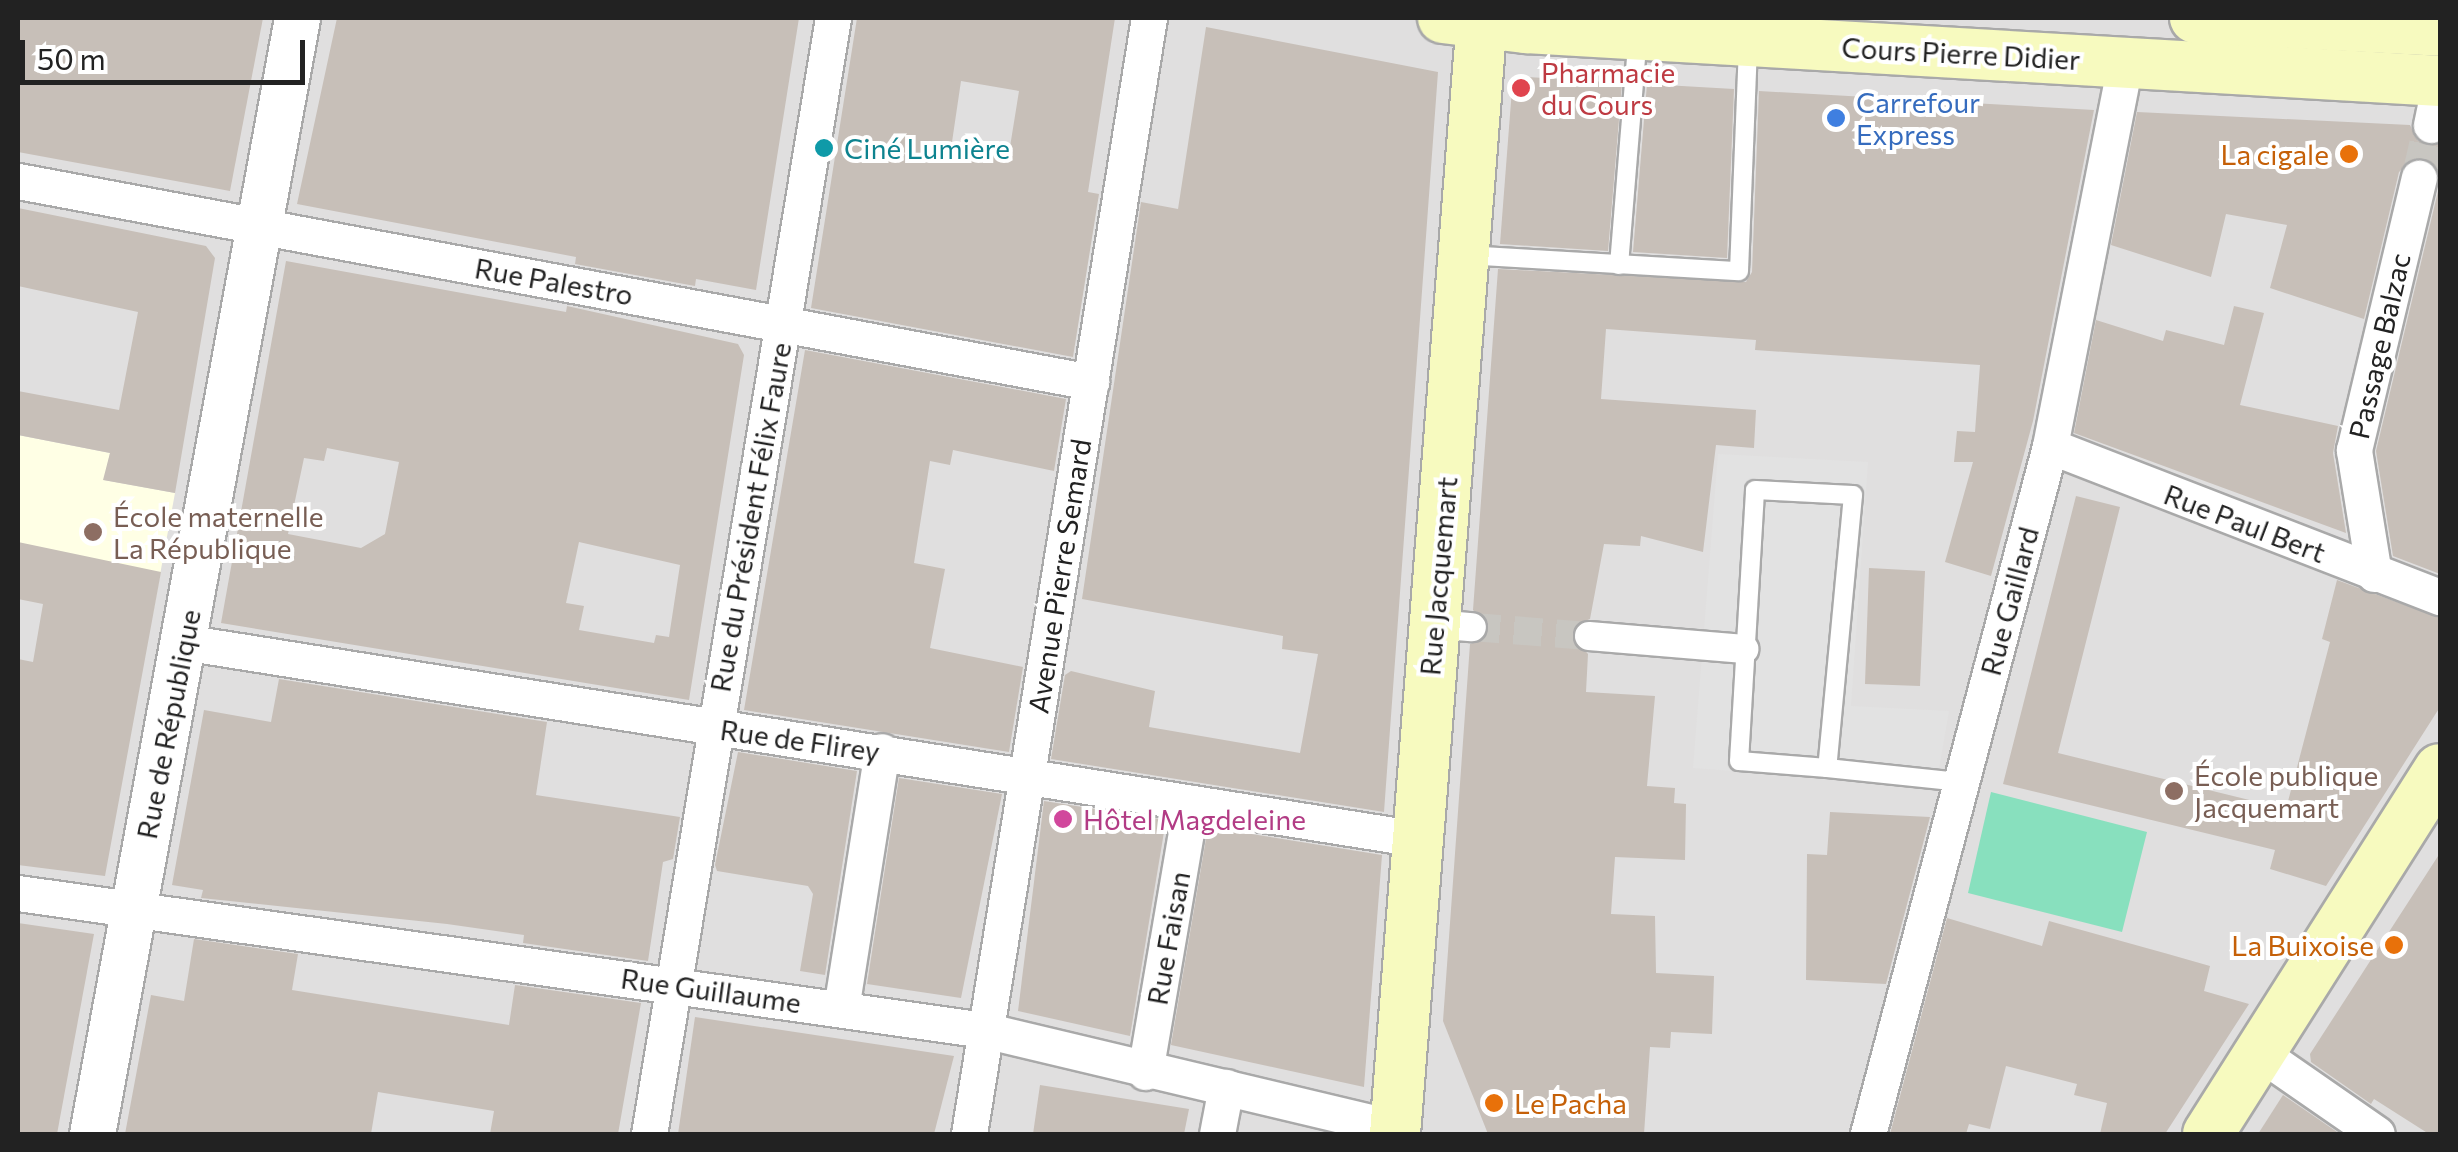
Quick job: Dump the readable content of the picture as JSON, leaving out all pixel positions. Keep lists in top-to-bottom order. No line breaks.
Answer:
{"streets":{"main road":["Cours Pierre Didier","Rue Jacquemart"],"street":["Rue Palestro","Passage Balzac","Rue du Président Félix Faure","Rue Paul Bert","Avenue Pierre Semard","Rue Gaillard","Rue de République","Rue de Flirey","Rue Faisan","Rue Guillaume"]},"crossings":[["Cours Pierre Didier","Rue Jacquemart"],["Cours Pierre Didier","Rue Gaillard"],["Rue Palestro","Rue du Président Félix Faure"],["Rue Palestro","Avenue Pierre Semard"],["Rue Palestro","Rue de République"],["Passage Balzac","Rue Paul Bert"],["Rue du Président Félix Faure","Rue de Flirey"],["Rue du Président Félix Faure","Rue Guillaume"],["Rue Paul Bert","Rue Gaillard"],["Avenue Pierre Semard","Rue de Flirey"],["Avenue Pierre Semard","Rue Guillaume"],["Rue Jacquemart","Rue de Flirey"],["Rue Jacquemart","Rue Guillaume"],["Rue de République","Rue de Flirey"],["Rue de République","Rue Guillaume"],["Rue de Flirey","Rue Faisan"],["Rue Faisan","Rue Guillaume"]],"places":["Pharmacie du Cours","Carrefour Express","Ciné Lumière","La cigale","École maternelle La République","École publique Jacquemart","Hôtel Magdeleine","La Buixoise","Le Pacha"],"scale_bar":"50 m"}
